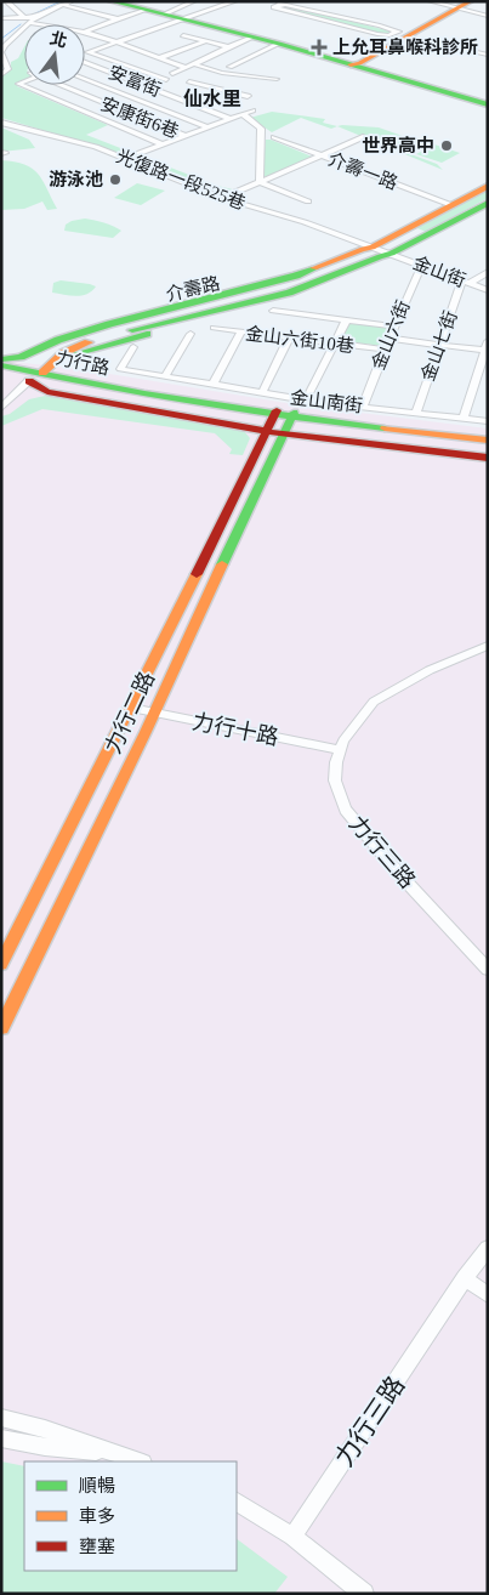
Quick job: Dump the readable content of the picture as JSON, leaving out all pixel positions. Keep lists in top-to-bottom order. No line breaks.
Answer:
{"streets":{"street":["安富街","安康街6巷","介壽一路","光復路一段525巷","金山街","介壽路","金山六街","金山六街10巷","金山七街","力行路","金山南街","力行二路","力行十路","力行三路"]},"crossings":[["介壽一路","介壽路"],["光復路一段525巷","金山街"],["光復路一段525巷","介壽路"],["金山街","介壽路"],["金山街","金山六街"],["金山街","金山七街"],["介壽路","力行路"],["金山六街","金山六街10巷"],["金山六街","金山南街"],["金山七街","金山南街"],["力行路","力行二路"],["力行二路","力行十路"],["力行十路","力行三路"]],"districts":["仙水里"],"places":{"health":["上允耳鼻喉科診所"],"other":["世界高中","游泳池"]},"legend":["順暢","車多","壅塞"],"north":"top"}
